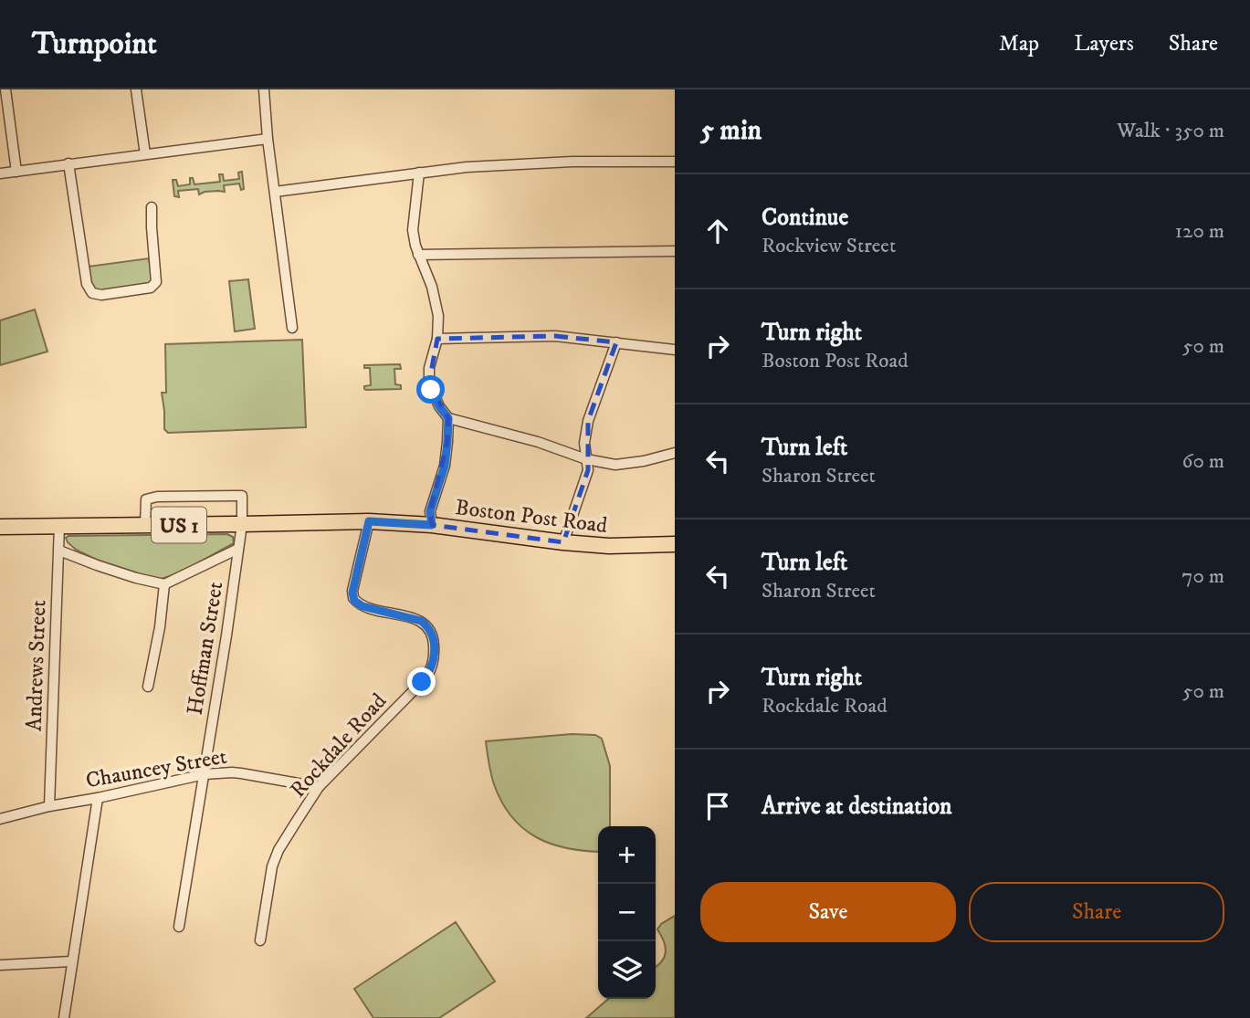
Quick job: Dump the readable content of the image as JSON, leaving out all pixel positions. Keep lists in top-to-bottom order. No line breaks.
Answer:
{"streets":{"main road":["Boston Post Road","US 1"],"street":["Hoffman Street","Andrews Street","Rockdale Road","Chauncey Street"]},"crossings":[["Boston Post Road","Hoffman Street"],["Boston Post Road","Andrews Street"],["Boston Post Road","Rockdale Road"],["Hoffman Street","Chauncey Street"],["Andrews Street","Chauncey Street"],["Rockdale Road","Chauncey Street"]],"page":{"header":"Turnpoint","nav":["Map","Layers","Share"],"heading":["5 min","Walk · 350 m"],"list":[["Continue","Rockview Street","120 m"],["Turn right","Boston Post Road","50 m"],["Turn left","Sharon Street","60 m"],["Turn left","Sharon Street","70 m"],["Turn right","Rockdale Road","50 m"],"Arrive at destination"],"map_buttons":["+","−"],"buttons":["Save","Share"]}}
